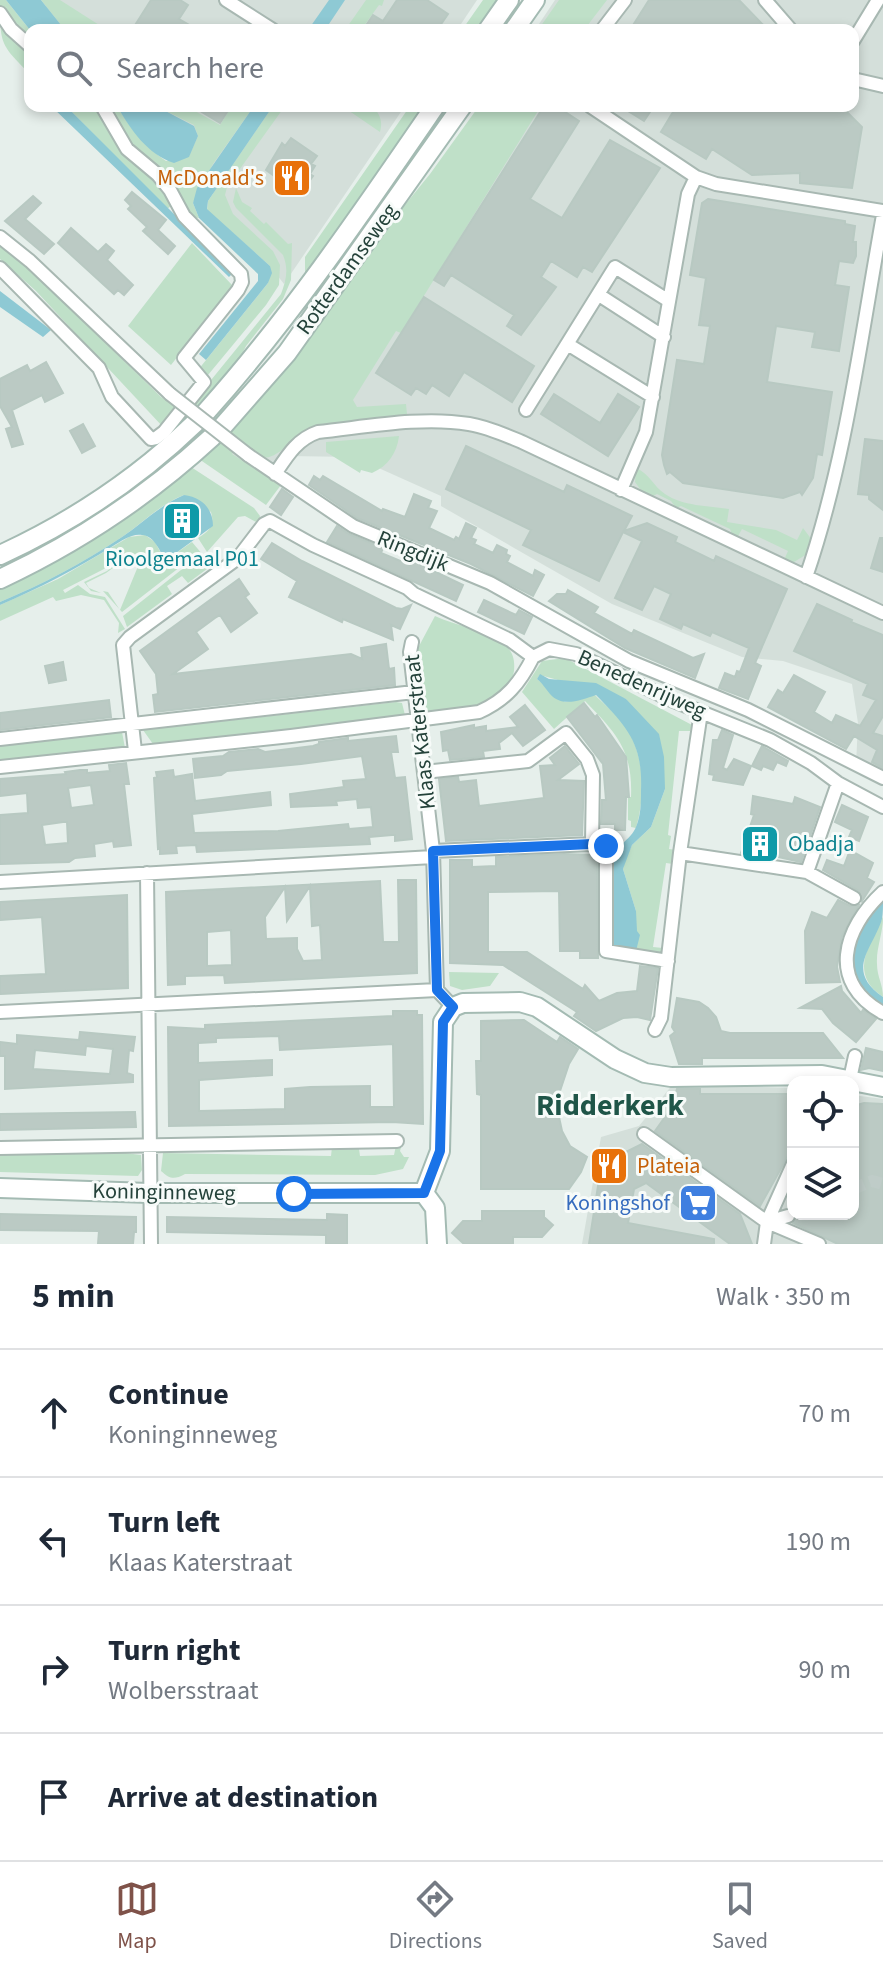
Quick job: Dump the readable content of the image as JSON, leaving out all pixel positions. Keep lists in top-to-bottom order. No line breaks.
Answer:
{"streets":{"main road":["Rotterdamseweg","Koninginneweg"],"street":["Ringdijk","Benedenrijweg","Klaas Katerstraat"]},"districts":["Ridderkerk"],"places":{"restaurant":["McDonald's","Plateia"],"building":["Rioolgemaal P01","Obadja"],"supermarket":["Koningshof"]},"page":{"search":"Search here","heading":["5 min","Walk · 350 m"],"list":[["Continue","Koninginneweg","70 m"],["Turn left","Klaas Katerstraat","190 m"],["Turn right","Wolbersstraat","90 m"],"Arrive at destination"],"nav":["Map","Directions","Saved"]}}
